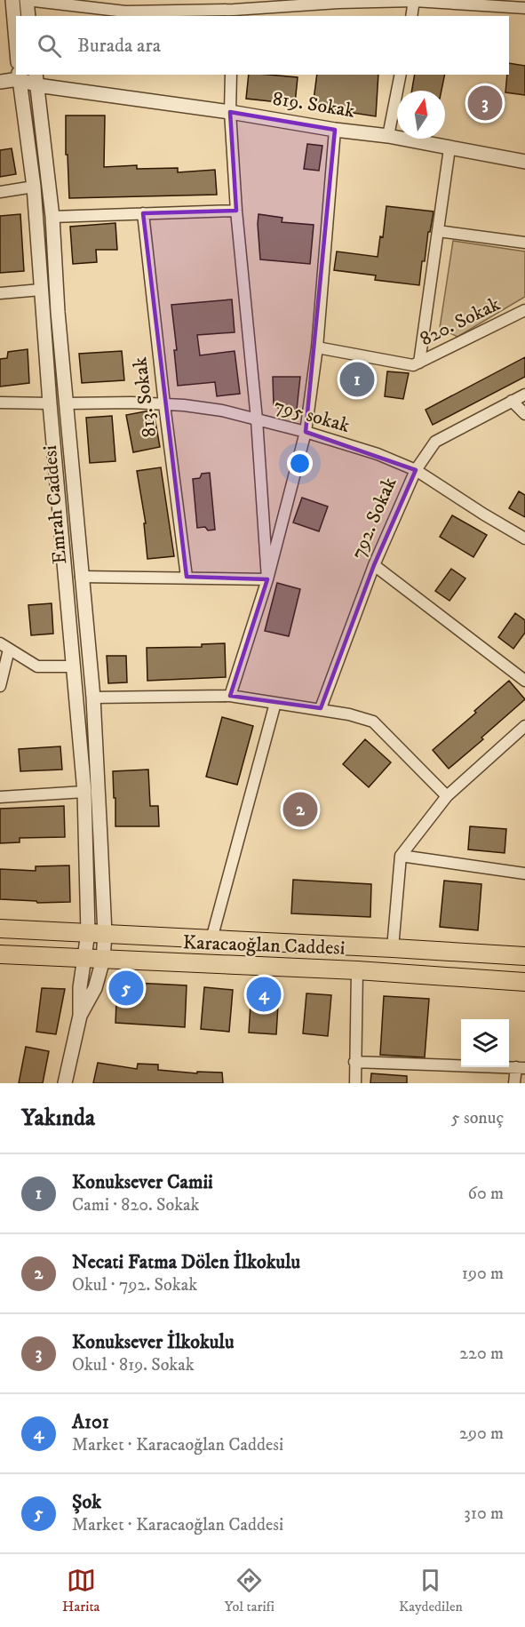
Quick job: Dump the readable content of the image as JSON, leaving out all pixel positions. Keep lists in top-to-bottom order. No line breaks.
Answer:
{"streets":{"main road":["Karacaoğlan Caddesi"],"street":["819. Sokak","820. Sokak","813. Sokak","795 sokak","Emrah Caddesi","792. Sokak"]},"crossings":[["819. Sokak","Emrah Caddesi"],["813. Sokak","795 sokak"],["795 sokak","Emrah Caddesi"],["795 sokak","792. Sokak"],["Emrah Caddesi","Karacaoğlan Caddesi"]],"north":"top","page":{"search":"Burada ara","pins":["3","1","2","5","4"],"heading":["Yakında","5 sonuç"],"list":[{"mark":"1","name":"Konuksever Camii","note":"Cami · 820. Sokak","value":"60 m"},{"mark":"2","name":"Necati Fatma Dölen İlkokulu","note":"Okul · 792. Sokak","value":"190 m"},{"mark":"3","name":"Konuksever İlkokulu","note":"Okul · 819. Sokak","value":"220 m"},{"mark":"4","name":"A101","note":"Market · Karacaoğlan Caddesi","value":"290 m"},{"mark":"5","name":"Şok","note":"Market · Karacaoğlan Caddesi","value":"310 m"}],"nav":["Harita","Yol tarifi","Kaydedilen"]}}
